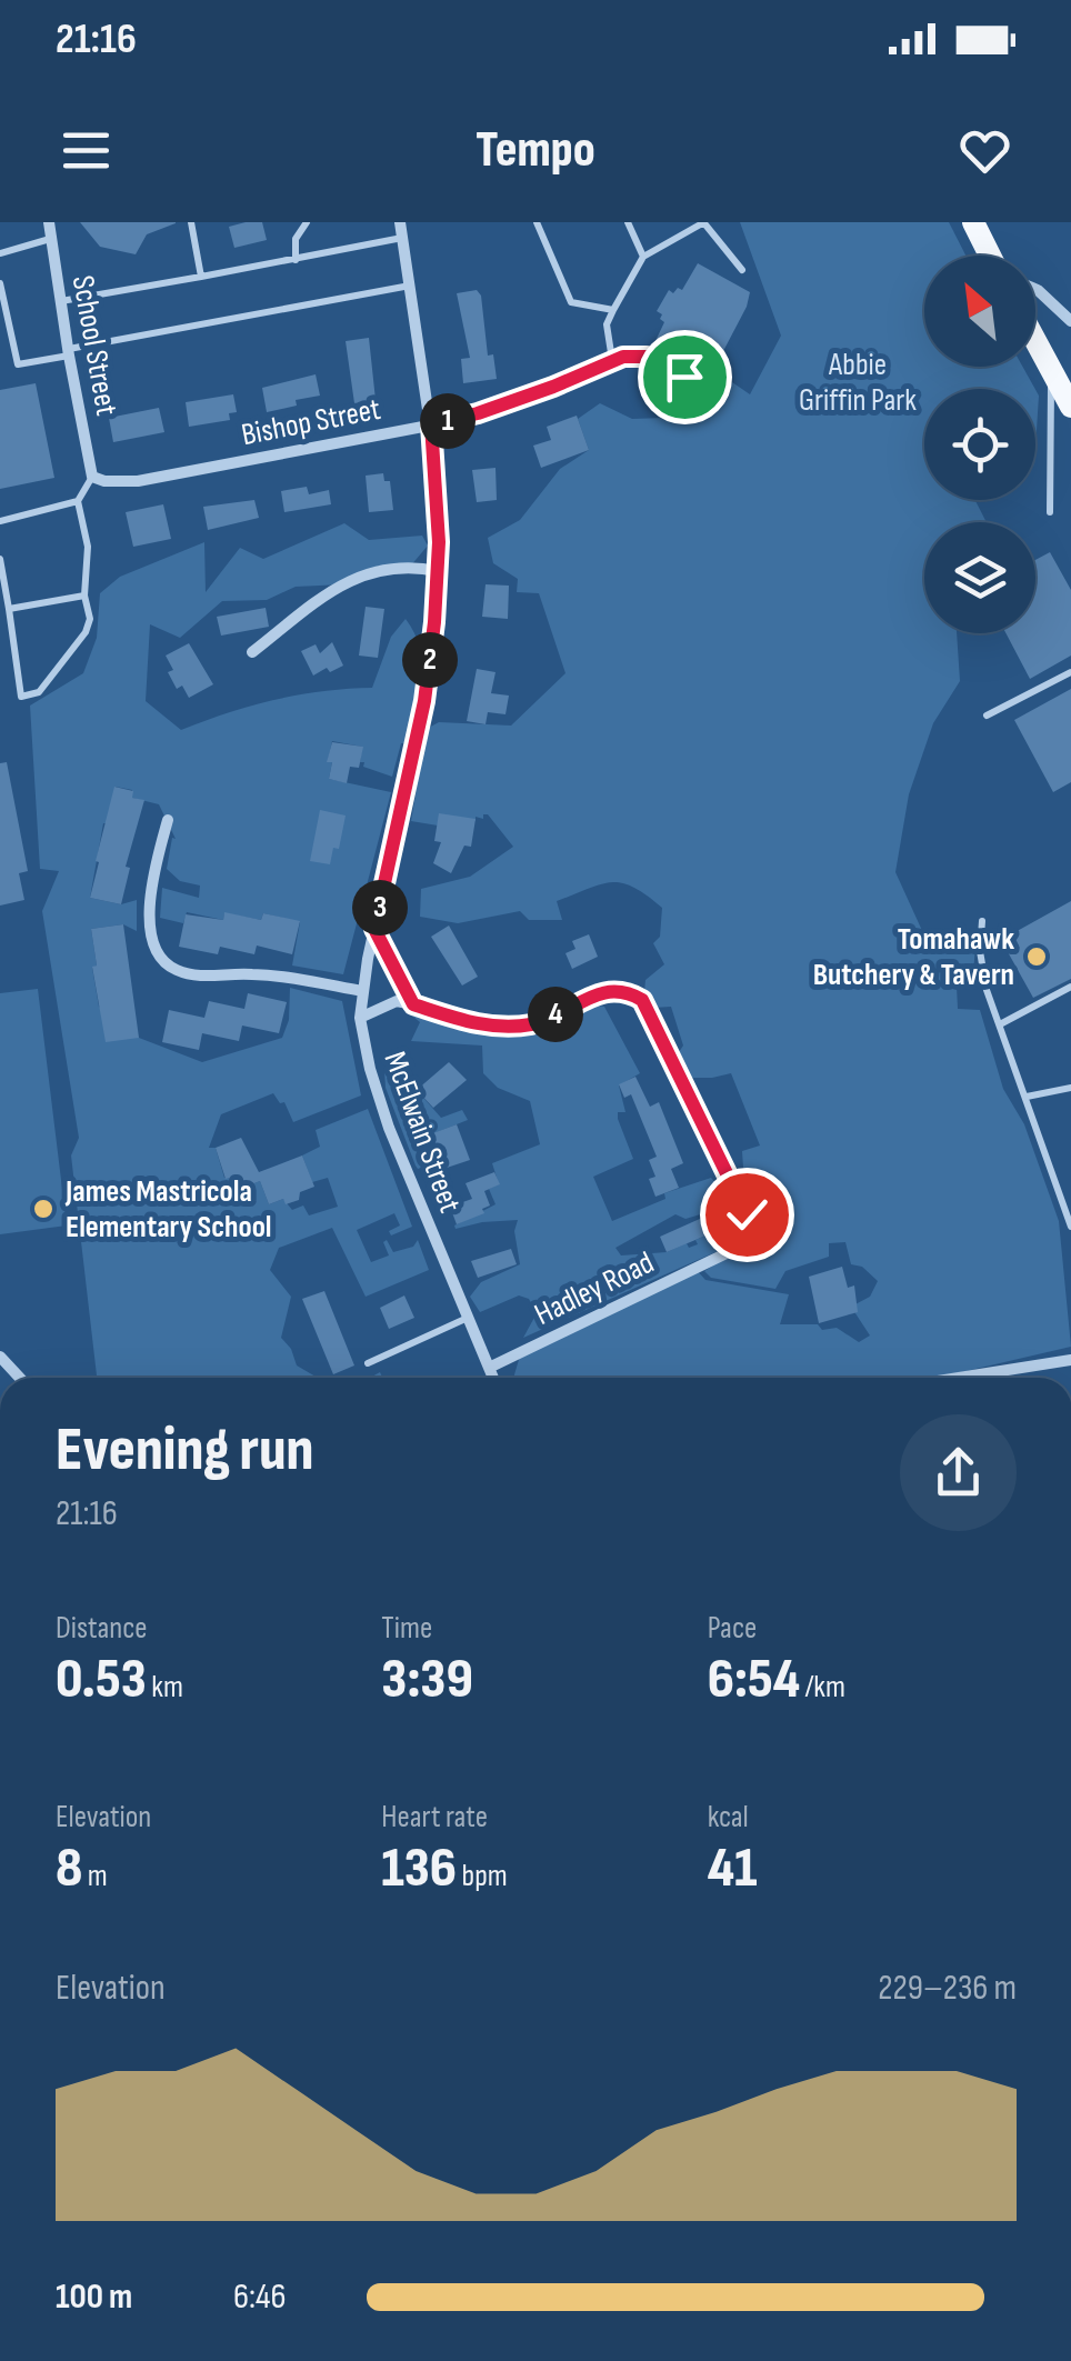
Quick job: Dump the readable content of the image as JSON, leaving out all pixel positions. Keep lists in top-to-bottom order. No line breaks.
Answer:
{"streets":{"street":["School Street","Bishop Street","McElwain Street","Hadley Road"]},"crossings":[["School Street","Bishop Street"],["Bishop Street","McElwain Street"],["McElwain Street","Hadley Road"]],"parks":["Abbie Griffin Park"],"places":["Tomahawk Butchery & Tavern","James Mastricola Elementary School"],"north":"top left","page":{"status":"21:16","header":"Tempo","pins":["1","2","3","4"],"heading":["Evening run","21:16"],"stats":[["Distance","0.53 km"],["Time","3:39"],["Pace","6:54 /km"],["Elevation","8 m"],["Heart rate","136 bpm"],["kcal","41"]],"chart":["Elevation","229–236 m"],"list":[{"name":"100 m","note":"6:46"}]}}
